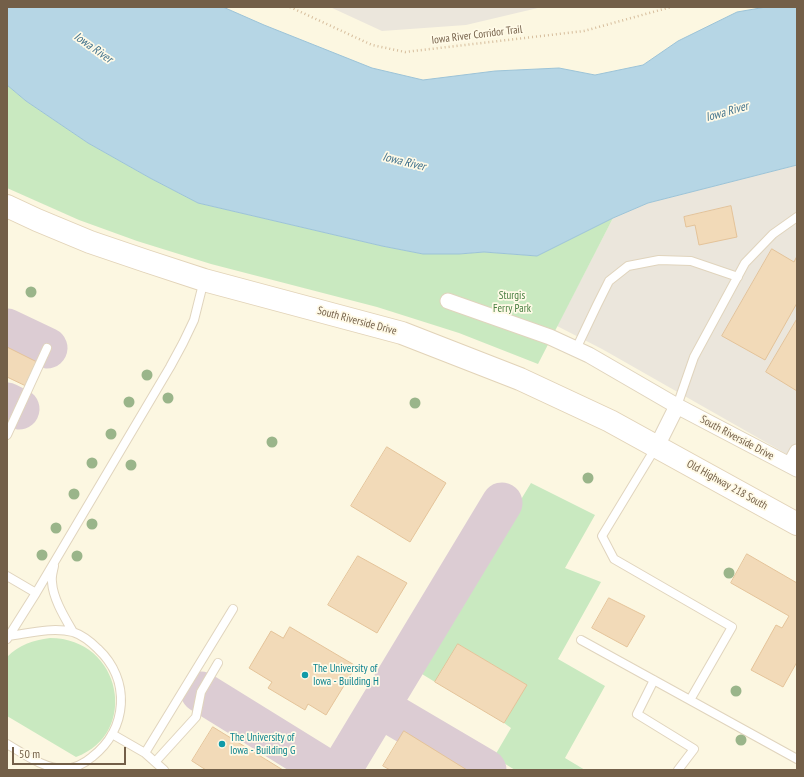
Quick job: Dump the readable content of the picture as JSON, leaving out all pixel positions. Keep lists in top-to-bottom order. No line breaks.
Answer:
{"streets":{"main road":["South Riverside Drive","Old Highway 218 South"],"path":["Iowa River Corridor Trail"]},"crossings":[["South Riverside Drive","Old Highway 218 South"]],"water":["Iowa River"],"parks":["Sturgis Ferry Park"],"places":["The University of Iowa - Building H","The University of Iowa - Building G"],"scale_bar":"50 m"}
